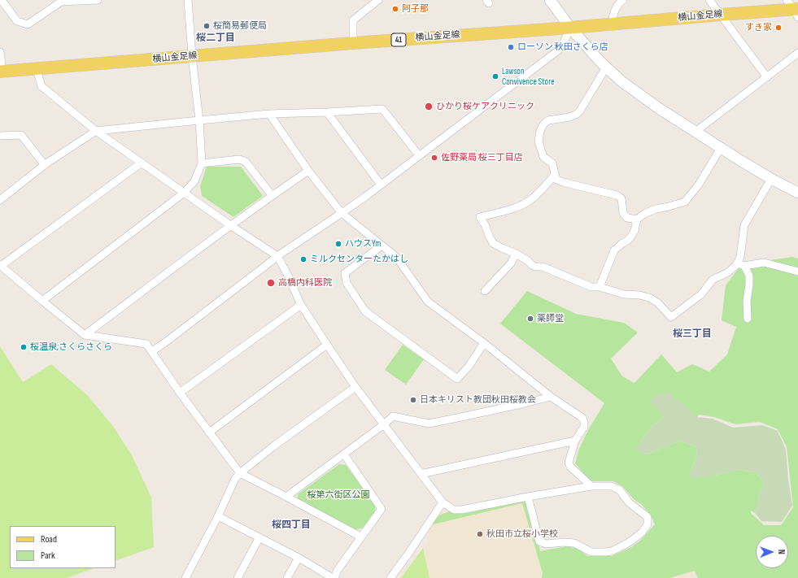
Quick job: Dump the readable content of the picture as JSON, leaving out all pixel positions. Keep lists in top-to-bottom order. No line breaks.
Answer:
{"streets":{"main road":["横山金足線","41"]},"districts":["桜二丁目","桜三丁目","桜四丁目"],"parks":["桜第六街区公園"],"places":["阿子那","桜簡易郵便局","すき家","ローソン 秋田さくら店","Lawson Convivence Store","ひかり桜ケアクリニック","佐野薬局 桜三丁目店","ハウスYm","ミルクセンターたかはし","高橋内科医院","薬師堂","桜温泉;さくらさくら","日本キリスト教団秋田桜教会","秋田市立桜小学校"],"legend":["Road","Park"],"north":"right"}
